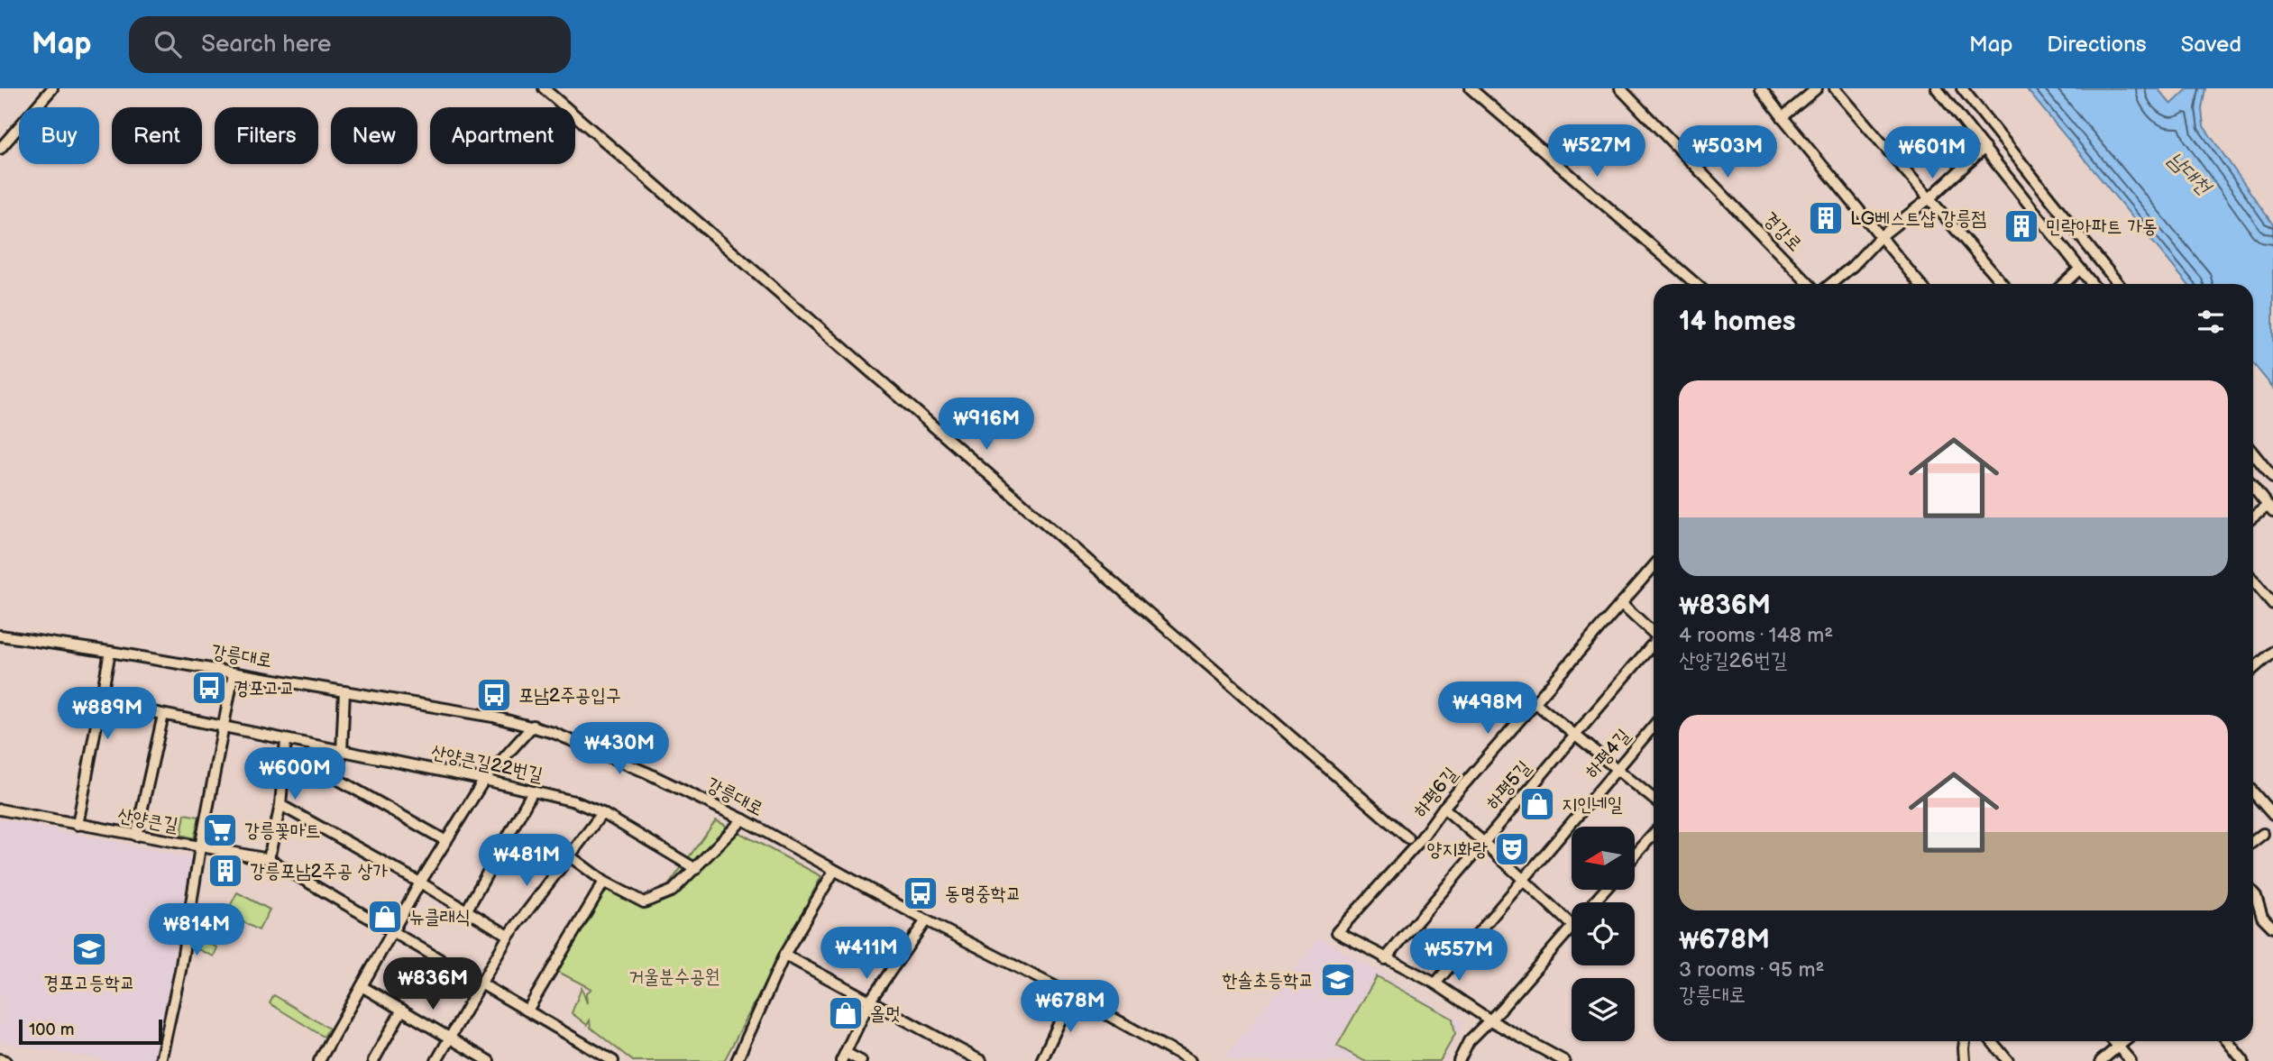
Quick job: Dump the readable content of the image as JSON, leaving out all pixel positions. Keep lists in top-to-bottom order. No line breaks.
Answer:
{"streets":{"street":["경강로","강릉대로","하평4길","산양큰길22번길","하평5길","하평6길","산양큰길"]},"crossings":[["하평5길","하평6길"]],"water":["남대천"],"parks":["거울분수공원"],"places":{"building":["LG베스트샵 강릉점","민락아파트 가동","강릉포남2주공 상가"],"bus stop":["경포고교","포남2주공입구","동명중학교"],"shop":["지인네일","뉴클래식","올멋"],"supermarket":["강릉꽃마트"],"theatre":["양지화랑"],"school or university":["경포고등학교","한솔초등학교"]},"scale_bar":"100 m","north":"left","page":{"header":"Map","search":"Search here","nav":["Map","Directions","Saved"],"chip":["Buy","Rent","Filters","New","Apartment"],"price":["₩527M","₩503M","₩601M","₩916M","₩498M","₩889M","₩430M","₩600M","₩481M","₩814M","₩411M","₩557M","₩836M","₩678M"],"heading":"14 homes","list":[{"name":"₩836M","note":"4 rooms · 148 m² · 산양길26번길"},{"name":"₩678M","note":"3 rooms · 95 m² · 강릉대로"}],"scale":"100 m"}}
